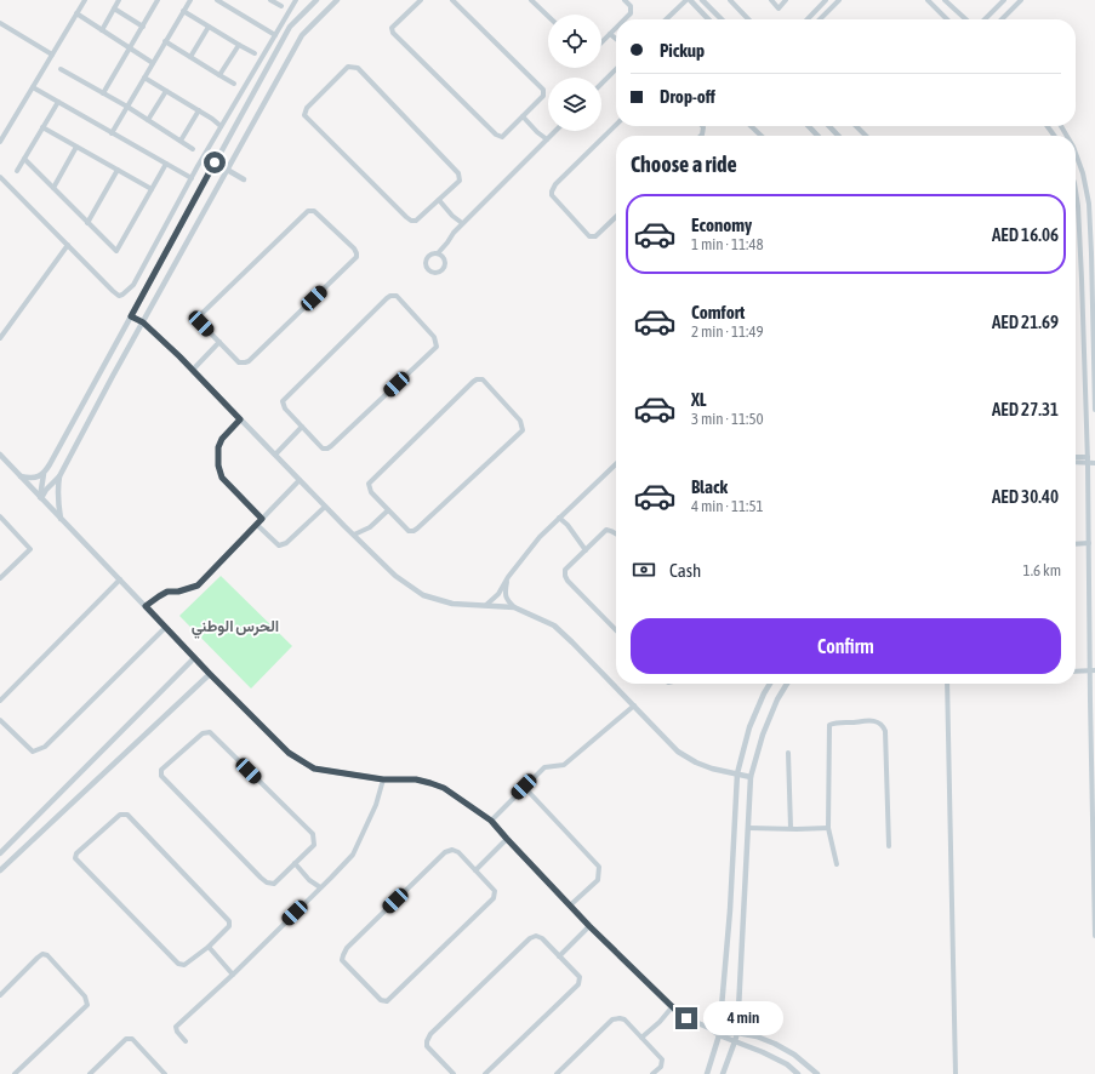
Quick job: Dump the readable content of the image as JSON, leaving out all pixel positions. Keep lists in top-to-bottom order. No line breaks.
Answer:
{"districts":["الحرس الوطني"],"page":{"banner":["Pickup","Drop-off"],"heading":"Choose a ride","list":[{"name":"Economy","note":"1 min · 11:48","value":"AED 16.06"},{"name":"Comfort","note":"2 min · 11:49","value":"AED 21.69"},{"name":"XL","note":"3 min · 11:50","value":"AED 27.31"},{"name":"Black","note":"4 min · 11:51","value":"AED 30.40"}],"pay":["Cash","1.6 km"],"buttons":"Confirm","bubble":"4 min"}}
